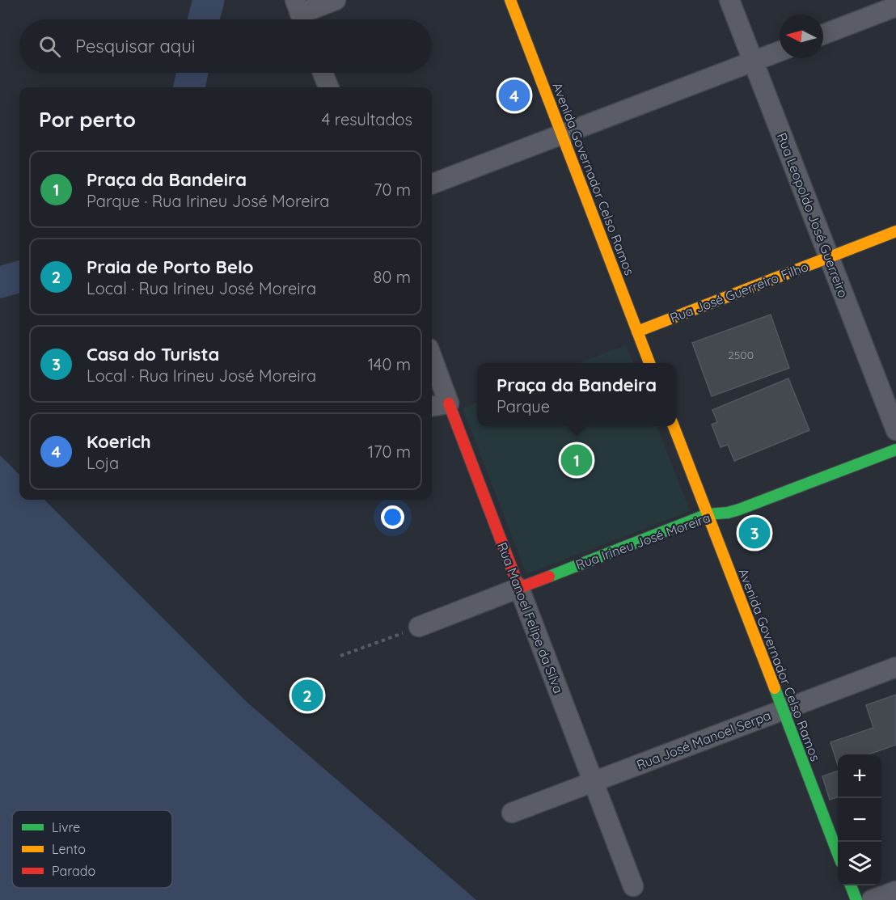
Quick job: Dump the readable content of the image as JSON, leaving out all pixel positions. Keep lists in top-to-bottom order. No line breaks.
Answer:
{"streets":{"main road":["Avenida Governador Celso Ramos","Rua José Guerreiro Filho","Rua Irineu José Moreira","Rua Manoel Felipe da Silva"],"street":["Rua Leopoldo José Guerreiro","Rua José Manoel Serpa"]},"crossings":[["Avenida Governador Celso Ramos","Rua José Guerreiro Filho"],["Avenida Governador Celso Ramos","Rua Irineu José Moreira"],["Avenida Governador Celso Ramos","Rua José Manoel Serpa"],["Rua Leopoldo José Guerreiro","Rua José Guerreiro Filho"],["Rua Irineu José Moreira","Rua Manoel Felipe da Silva"],["Rua Manoel Felipe da Silva","Rua José Manoel Serpa"]],"house_numbers":["2500"],"legend":["Livre","Lento","Parado"],"north":"left","page":{"search":"Pesquisar aqui","pins":["4","1","3","2"],"heading":["Por perto","4 resultados"],"list":[{"mark":"1","name":"Praça da Bandeira","note":"Parque · Rua Irineu José Moreira","value":"70 m"},{"mark":"2","name":"Praia de Porto Belo","note":"Local · Rua Irineu José Moreira","value":"80 m"},{"mark":"3","name":"Casa do Turista","note":"Local · Rua Irineu José Moreira","value":"140 m"},{"mark":"4","name":"Koerich","note":"Loja","value":"170 m"}],"popup":["Praça da Bandeira","Parque"],"map_buttons":["+","−"]}}
